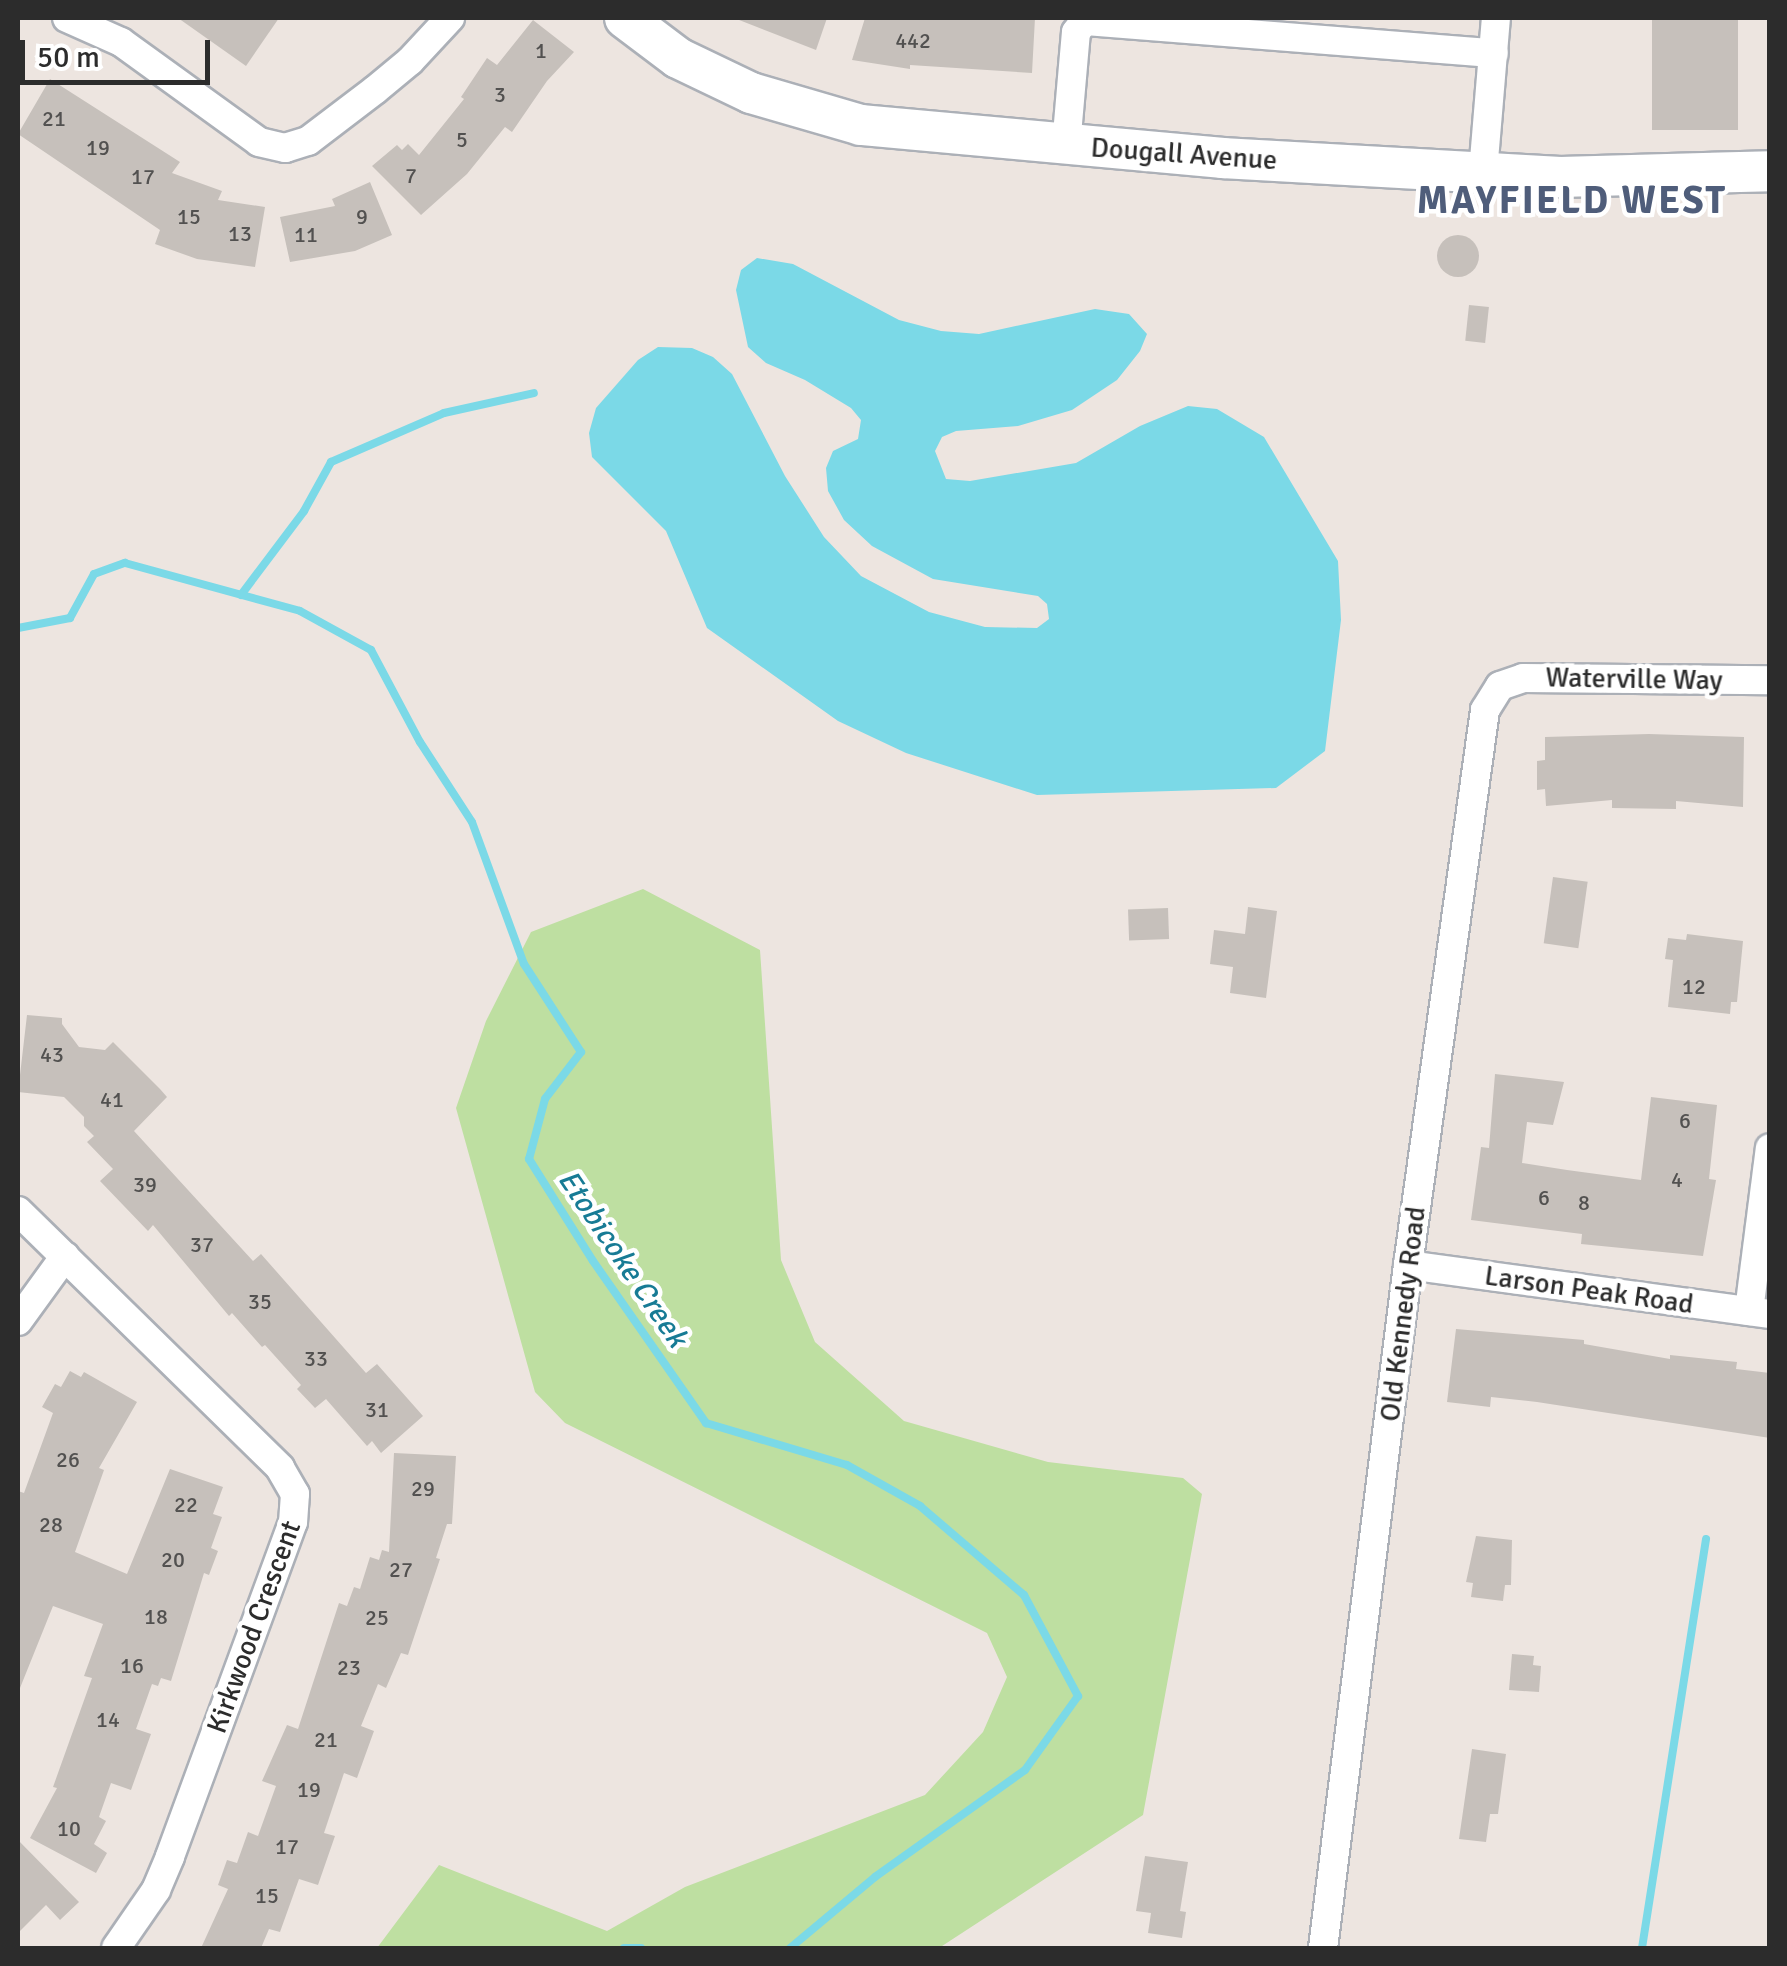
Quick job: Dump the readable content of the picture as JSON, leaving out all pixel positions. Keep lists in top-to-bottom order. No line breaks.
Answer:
{"streets":{"street":["Dougall Avenue","Waterville Way","Larson Peak Road","Old Kennedy Road","Kirkwood Crescent"]},"crossings":[["Waterville Way","Old Kennedy Road"],["Larson Peak Road","Old Kennedy Road"]],"districts":["MAYFIELD WEST"],"water":["Etobicoke Creek"],"house_numbers":["442","1","3","21","5","19","7","17","15","9","13","11","12","43","41","6","4","39","6","8","37","35","33","31","26","29","22","28","20","27","18","25","16","23","14","21","19","10","17","15"],"scale_bar":"50 m"}
